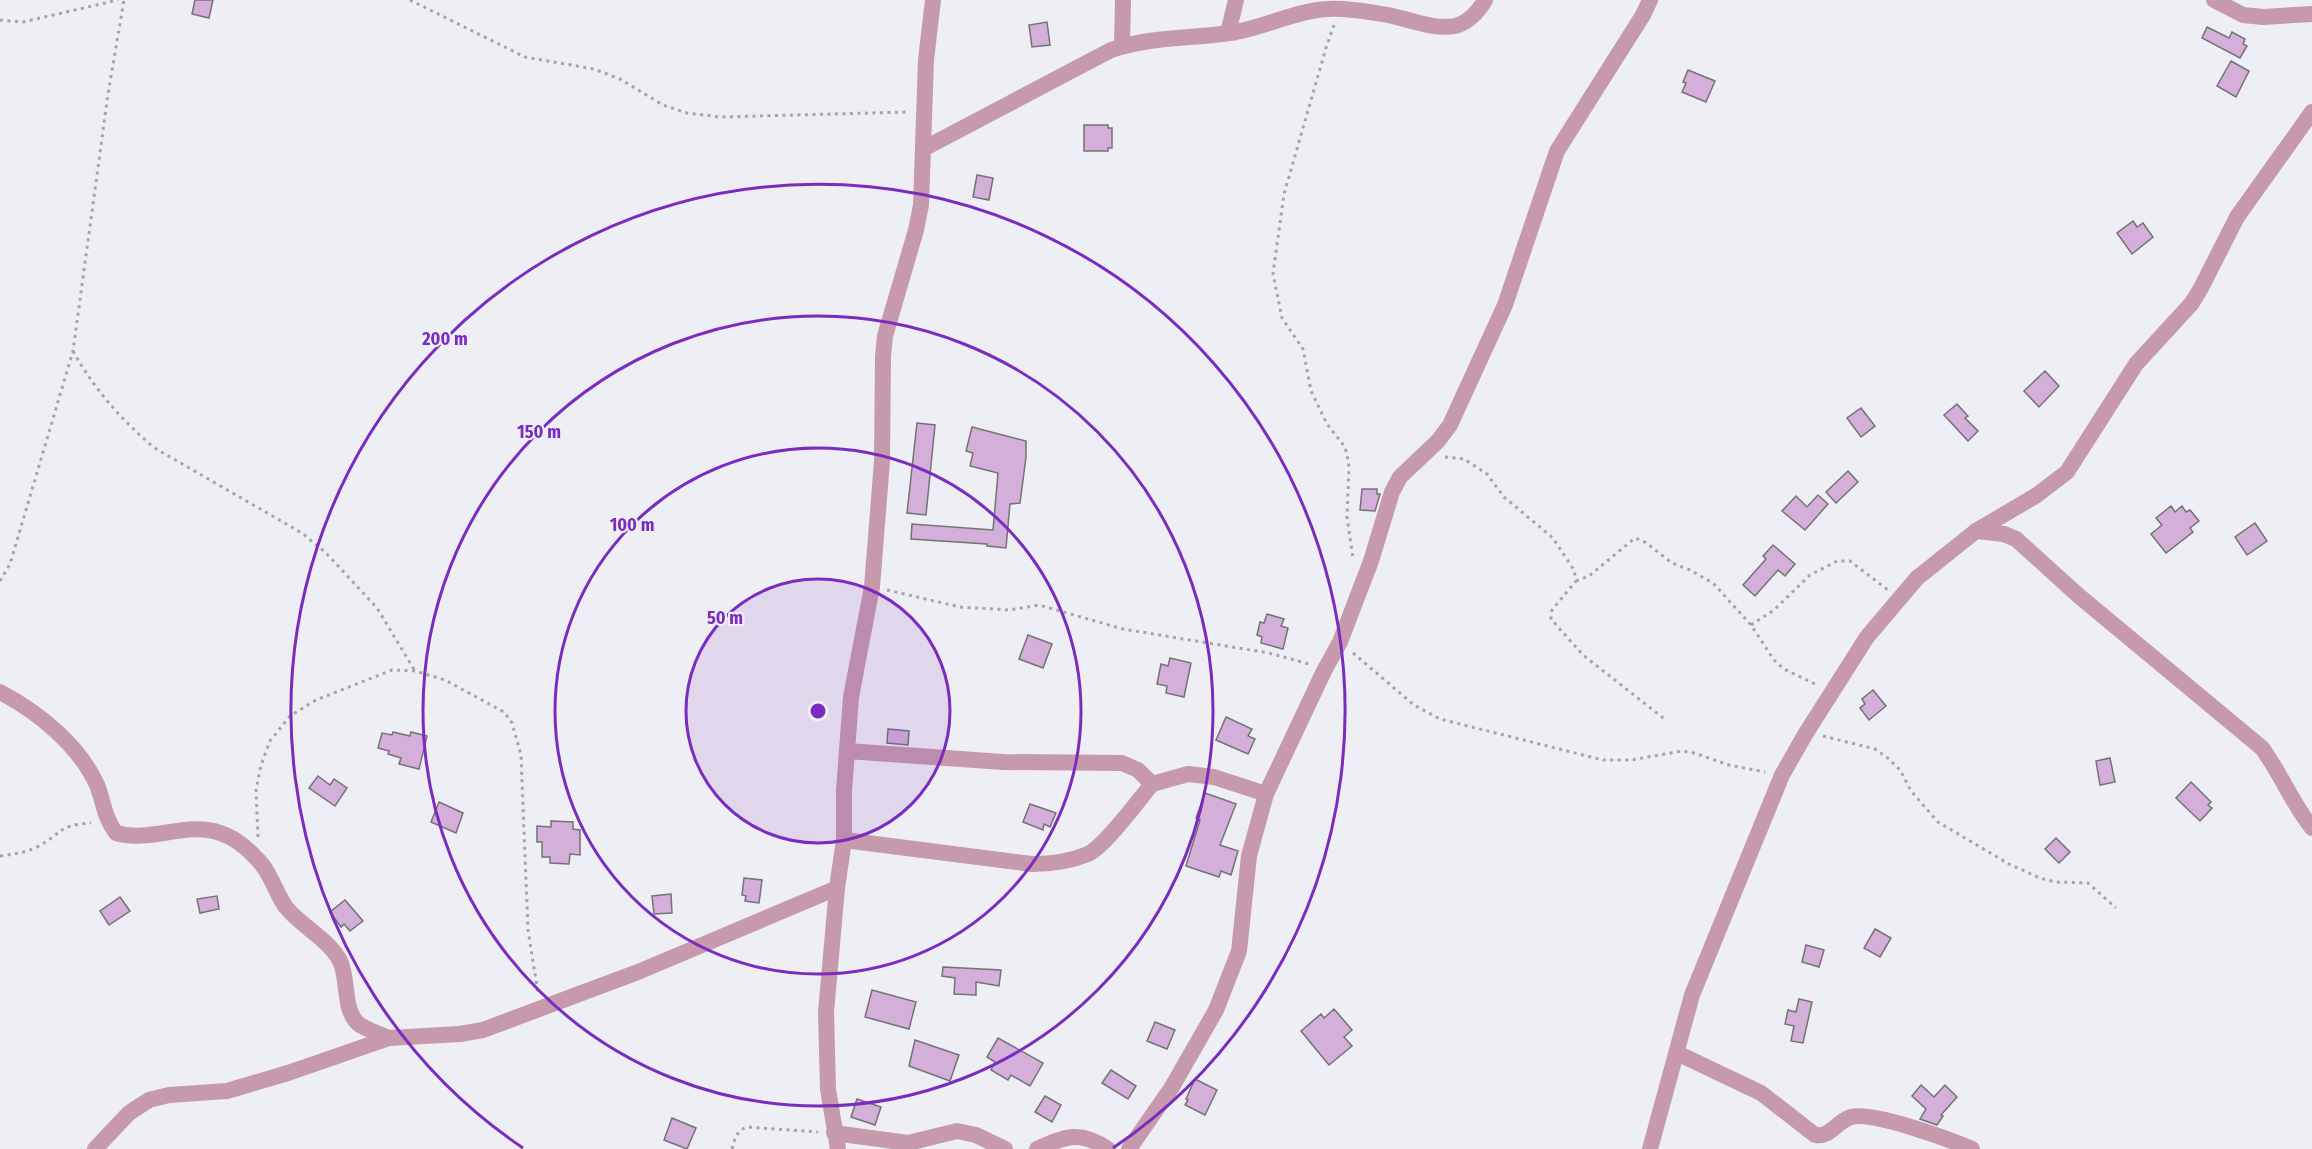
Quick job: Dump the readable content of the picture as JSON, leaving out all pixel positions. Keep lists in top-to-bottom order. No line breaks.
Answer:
{"rings":["200 m","150 m","100 m","50 m"]}
